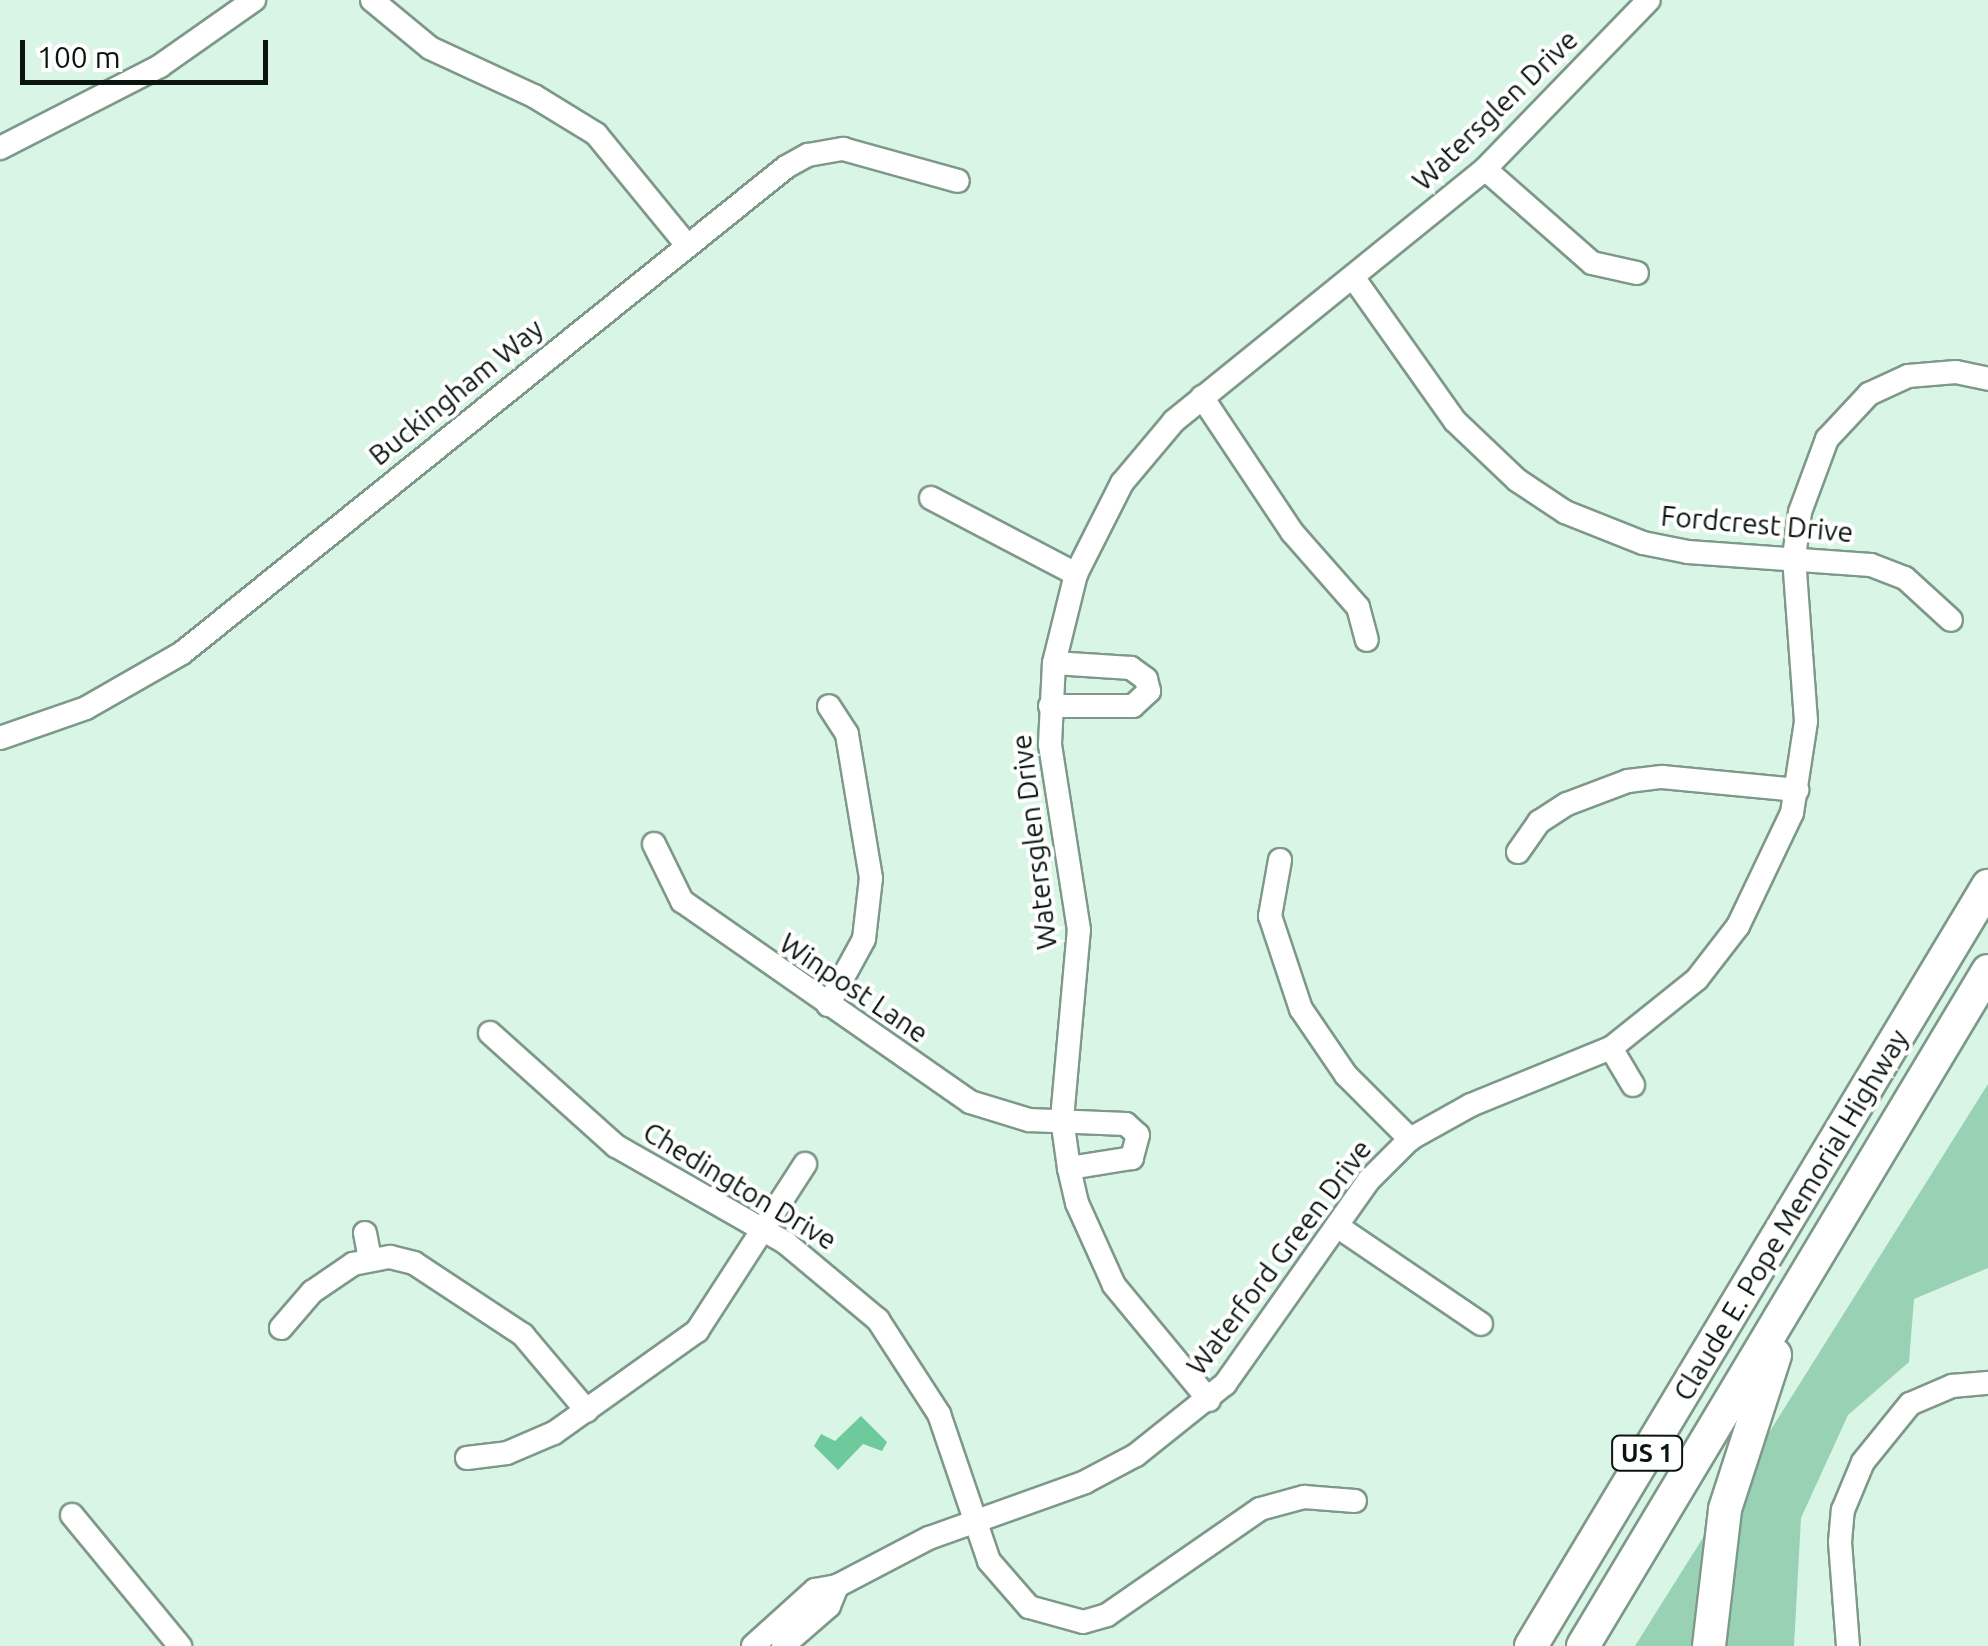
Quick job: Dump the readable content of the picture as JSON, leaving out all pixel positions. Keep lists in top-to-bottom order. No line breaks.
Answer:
{"streets":{"highway":["Claude E. Pope Memorial Highway","US 1"],"street":["Watersglen Drive","Buckingham Way","Fordcrest Drive","Winpost Lane","Chedington Drive","Waterford Green Drive"]},"crossings":[["Watersglen Drive","Fordcrest Drive"],["Watersglen Drive","Winpost Lane"],["Watersglen Drive","Waterford Green Drive"],["Fordcrest Drive","Waterford Green Drive"],["Chedington Drive","Waterford Green Drive"]],"scale_bar":"100 m"}
